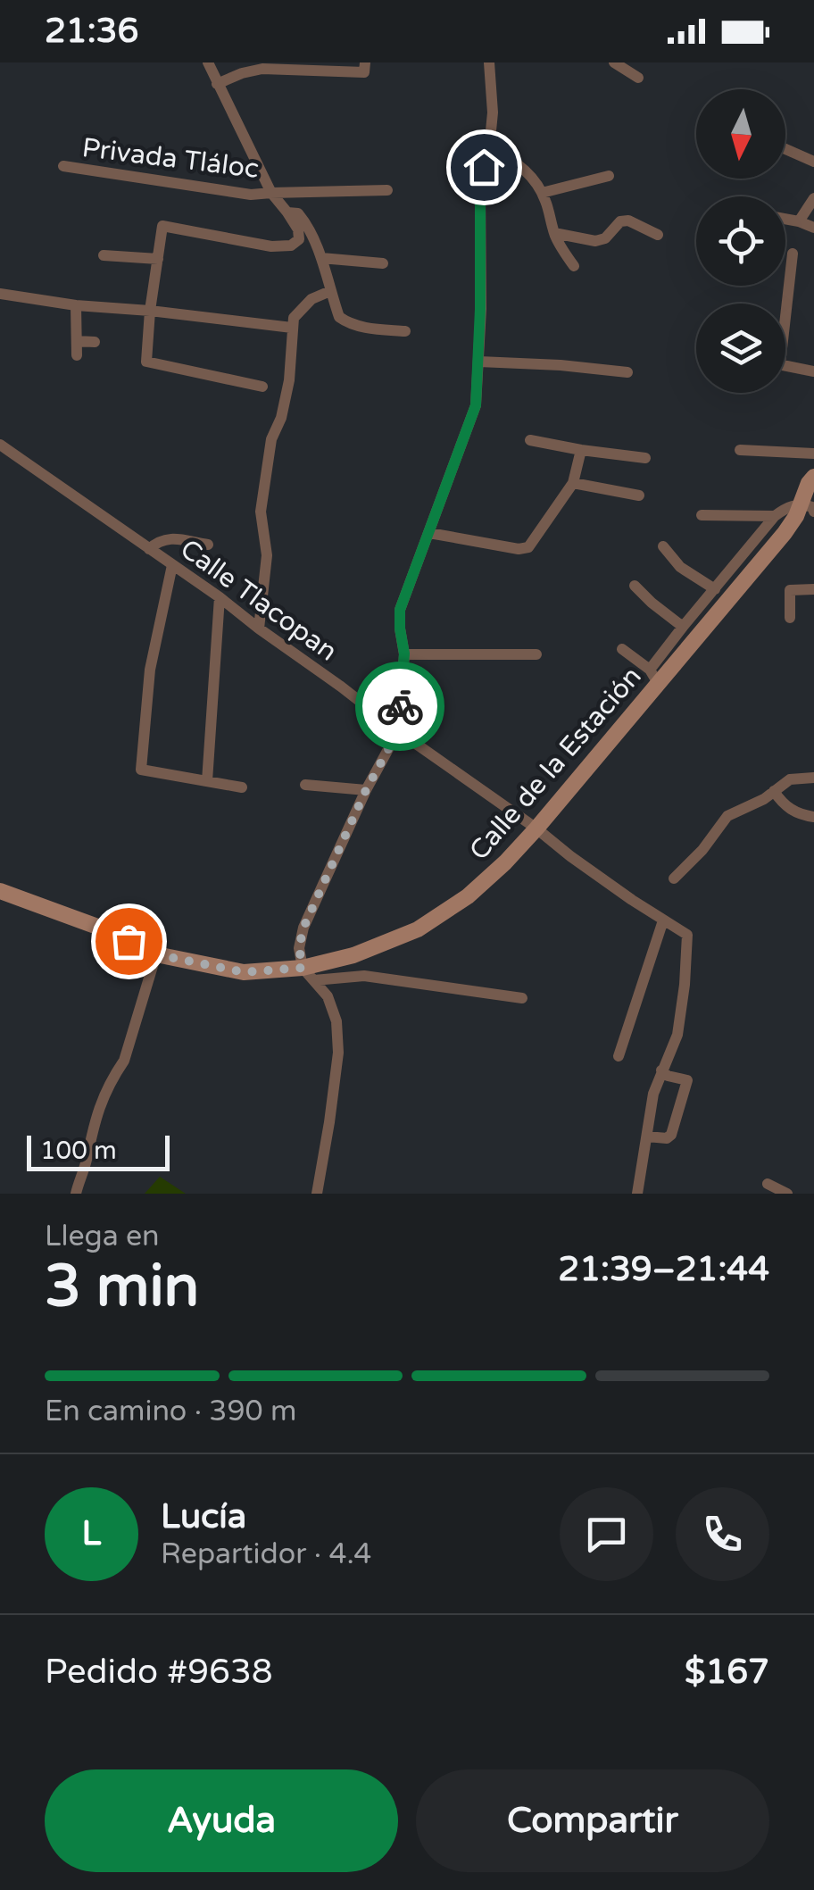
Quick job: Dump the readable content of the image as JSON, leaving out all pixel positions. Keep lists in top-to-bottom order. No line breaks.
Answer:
{"streets":{"street":["Privada Tláloc","Calle Tlacopan","Calle de la Estación"]},"crossings":[["Calle Tlacopan","Calle de la Estación"]],"scale_bar":"100 m","north":"bottom","page":{"status":"21:36","scale":"100 m","heading":["3 min","Llega en","21:39–21:44"],"panel":["Lucía","Repartidor · 4.4","Pedido #9638","$167"],"bar":"En camino · 390 m","round":"L","buttons":["Ayuda","Compartir"]}}
